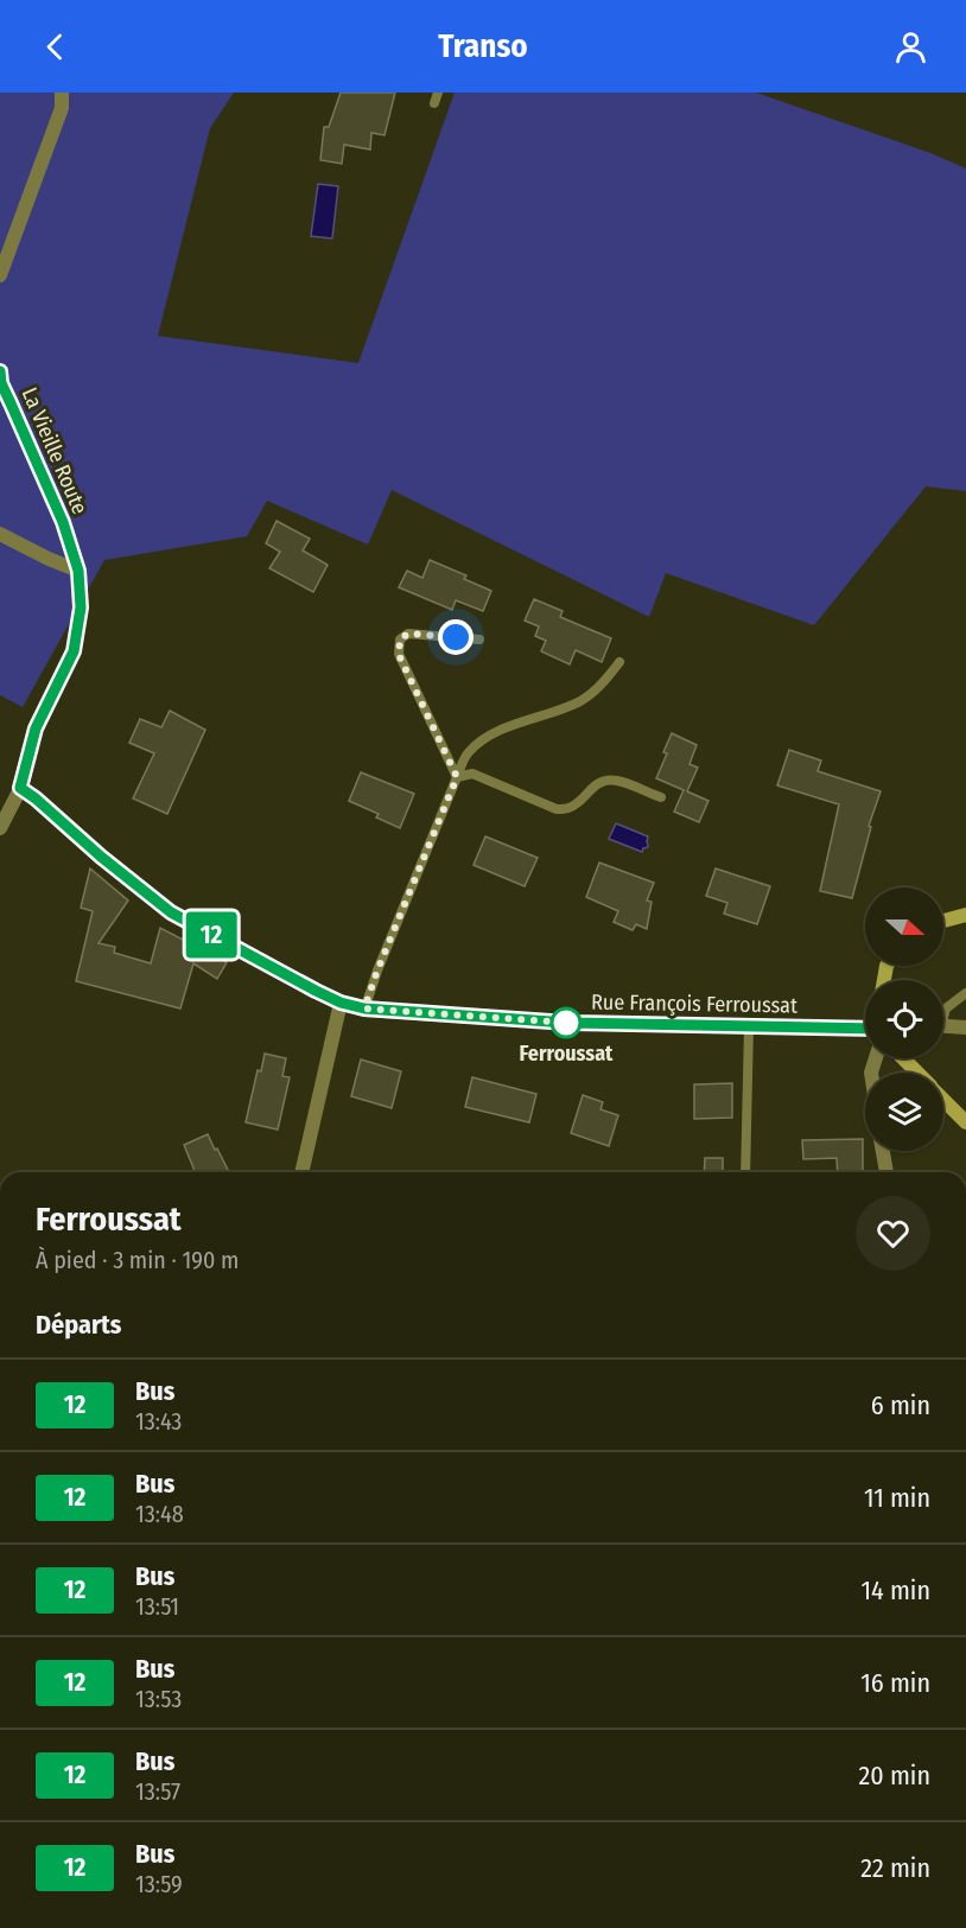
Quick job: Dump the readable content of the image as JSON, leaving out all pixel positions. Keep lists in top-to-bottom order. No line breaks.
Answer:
{"streets":{"street":["La Vieille Route","Rue François Ferroussat"]},"crossings":[["La Vieille Route","Rue François Ferroussat"]],"places":["Ferroussat"],"lines":["bus line 12"],"north":"right","page":{"header":"Transo","on_map":"12","heading":[["Ferroussat","À pied · 3 min · 190 m"],"Départs"],"list":[{"mark":"12","name":"Bus","note":"13:43","value":"6 min"},{"mark":"12","name":"Bus","note":"13:48","value":"11 min"},{"mark":"12","name":"Bus","note":"13:51","value":"14 min"},{"mark":"12","name":"Bus","note":"13:53","value":"16 min"},{"mark":"12","name":"Bus","note":"13:57","value":"20 min"},{"mark":"12","name":"Bus","note":"13:59","value":"22 min"}]}}
